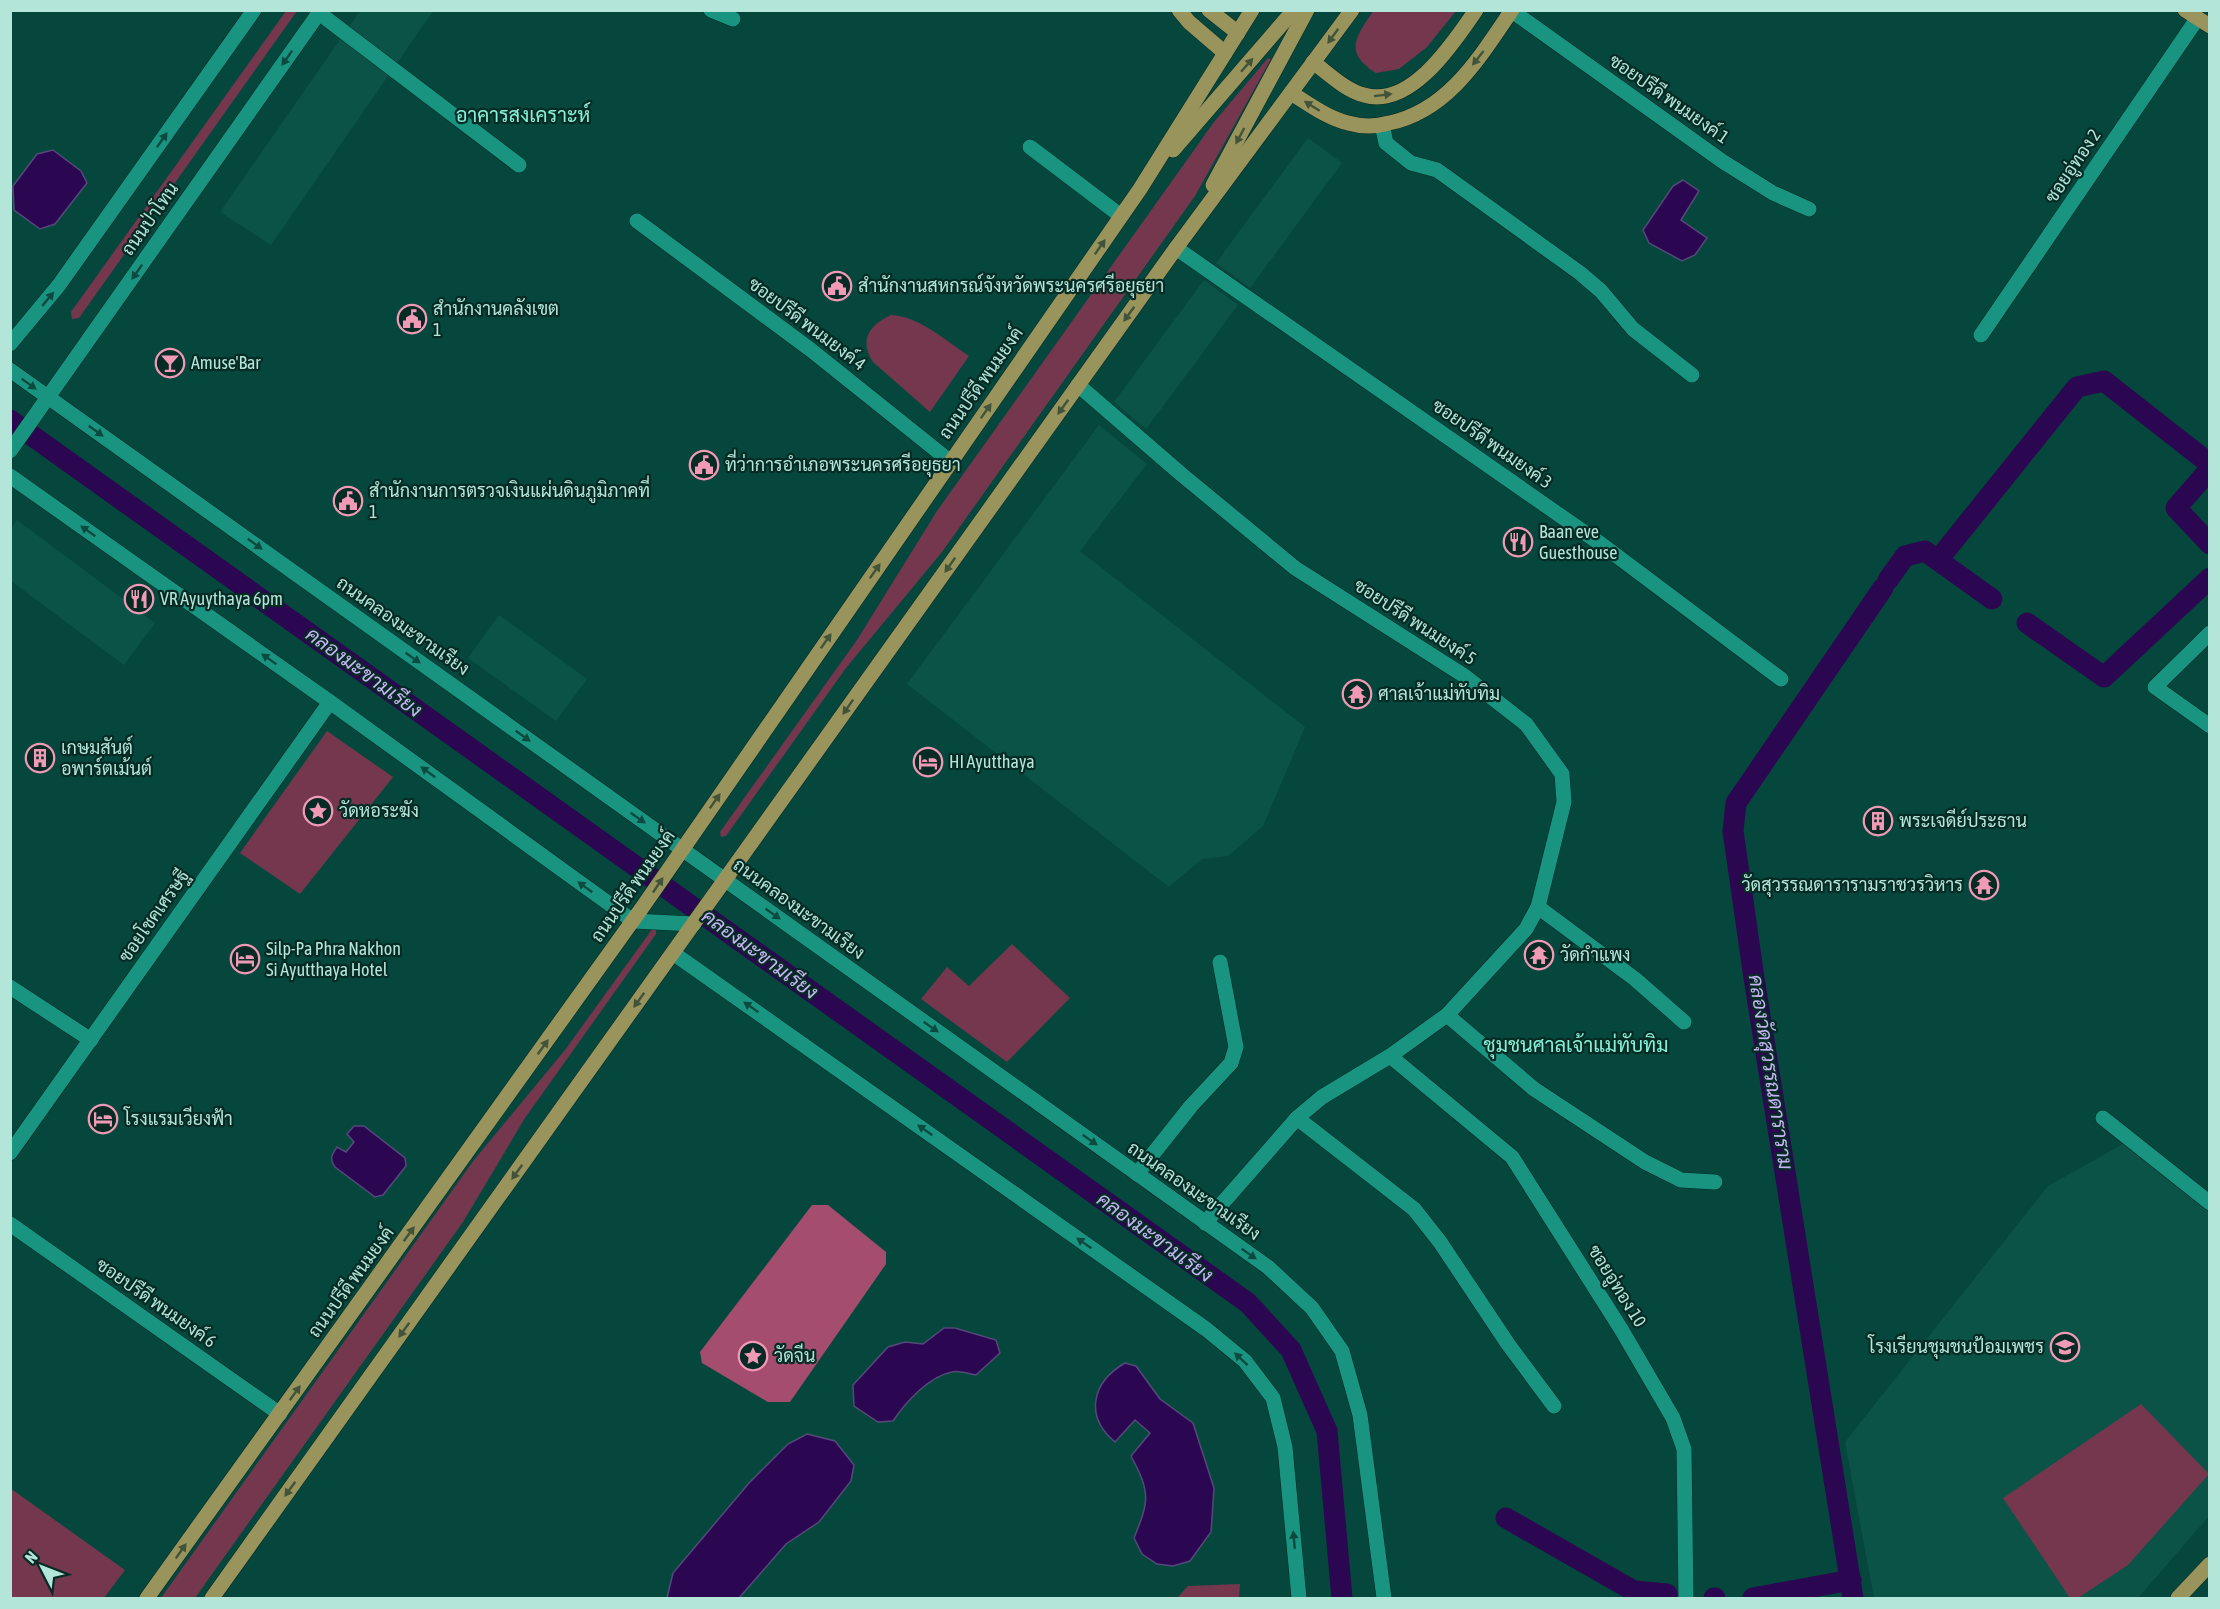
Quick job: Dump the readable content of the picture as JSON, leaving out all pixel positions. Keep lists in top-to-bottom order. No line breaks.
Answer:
{"streets":{"main road":["ถนนปรีดี พนมยงค์"],"street":["ซอยปรีดี พนมยงค์ 1","ซอยอู่ทอง 2","ถนนป่าโทน","ซอยปรีดี พนมยงค์ 4","ซอยปรีดี พนมยงค์ 3","ซอยปรีดี พนมยงค์ 5","ถนนคลองมะขามเรียง","ซอยโชคเศรษฐี","ซอยอู่ทอง 10","ซอยปรีดี พนมยงค์ 6"]},"crossings":[["ถนนป่าโทน","ถนนคลองมะขามเรียง"],["ซอยปรีดี พนมยงค์ 4","ถนนปรีดี พนมยงค์"],["ถนนปรีดี พนมยงค์","ถนนคลองมะขามเรียง"],["ถนนปรีดี พนมยงค์","ซอยปรีดี พนมยงค์ 6"],["ซอยปรีดี พนมยงค์ 5","ถนนคลองมะขามเรียง"],["ซอยปรีดี พนมยงค์ 5","ซอยอู่ทอง 10"]],"districts":["อาคารสงเคราะห์","ชุมชนศาลเจ้าแม่ทับทิม"],"water":["คลองมะขามเรียง","คลองวัดสุวรรณดาราราม"],"places":{"public building":["สํานักงานสหกรณ์จังหวัดพระนครศรีอยุธยา","สำนักงานคลังเขต 1","ที่ว่าการอำเภอพระนครศรีอยุธยา","สำนักงานการตรวจเงินแผ่นดินภูมิภาคที่ 1"],"bar":["Amuse'Bar"],"restaurant":["Baan eve Guesthouse","VR Ayuythaya 6pm"],"temple":["ศาลเจ้าแม่ทับทิม","วัดสุวรรณดารารามราชวรวิหาร","วัดกำแพง"],"building":["เกษมสันต์ อพาร์ตเม้นต์","พระเจดีย์ประธาน"],"hotel":["HI Ayutthaya","Silp-Pa Phra Nakhon Si Ayutthaya Hotel","โรงแรมเวียงฟ้า"],"place":["วัดหอระฆัง","วัดจีน"],"school or university":["โรงเรียนชุมชนป้อมเพชร"]},"north":"top left"}
